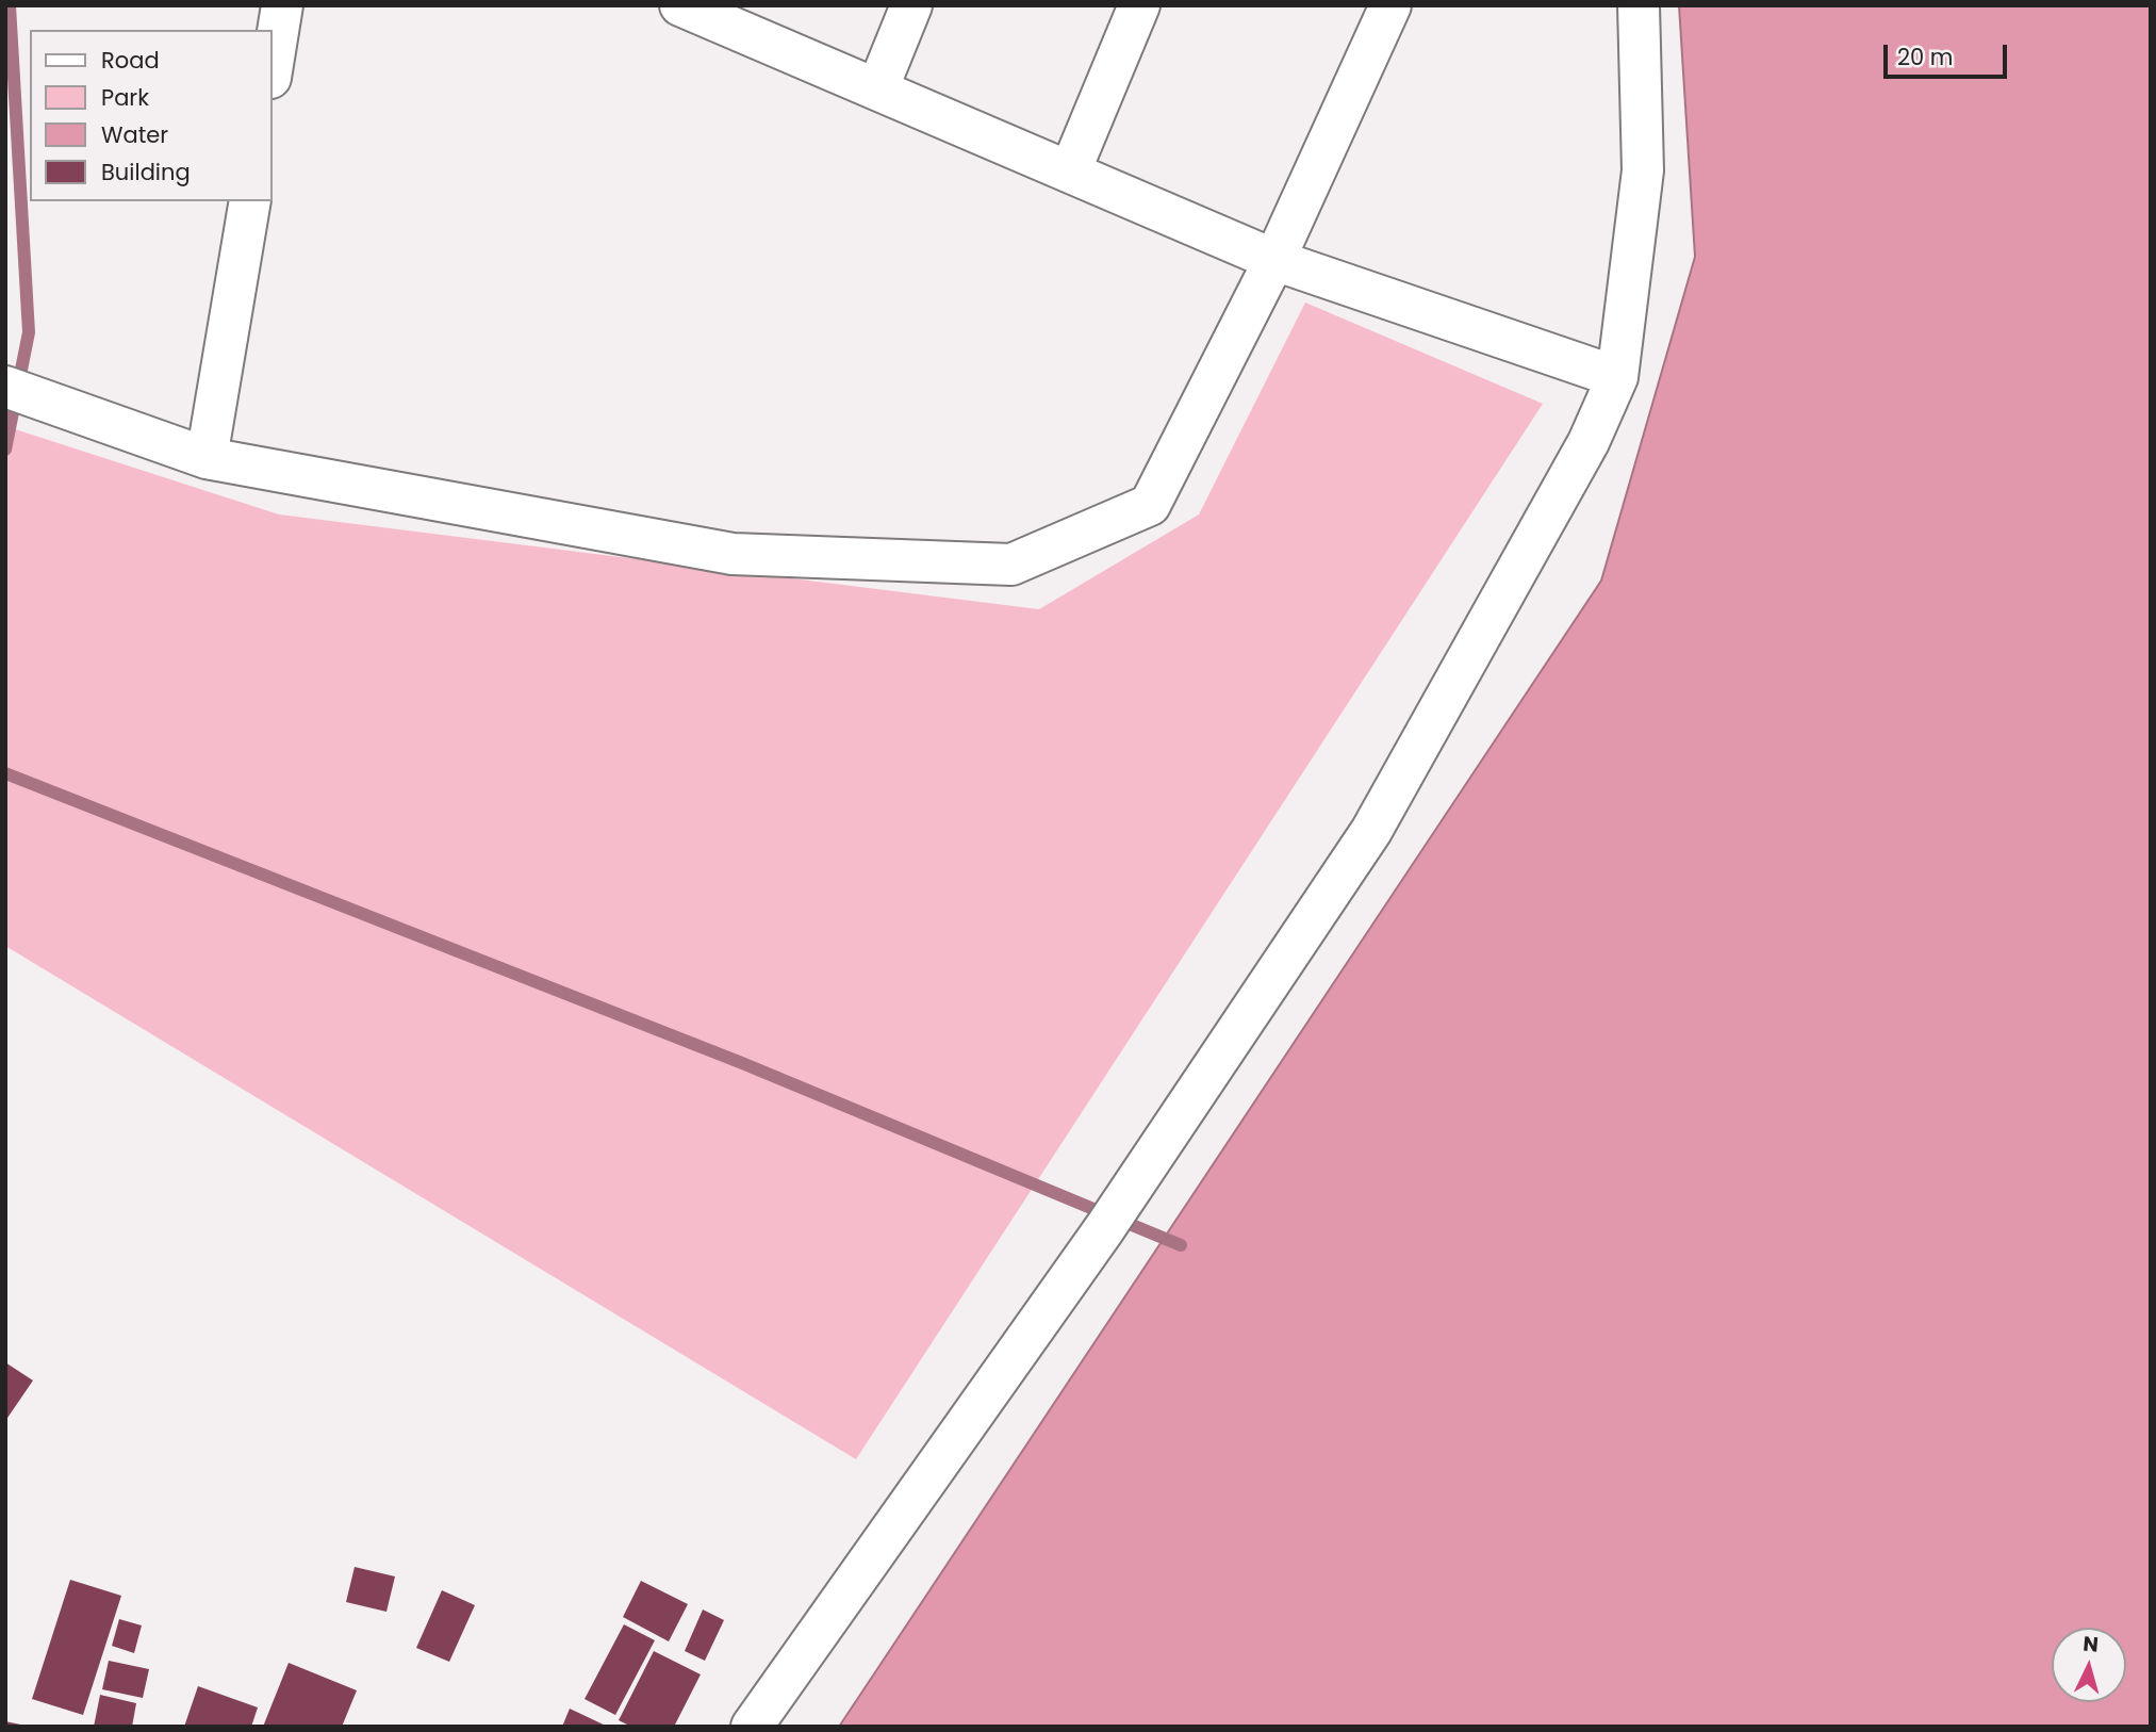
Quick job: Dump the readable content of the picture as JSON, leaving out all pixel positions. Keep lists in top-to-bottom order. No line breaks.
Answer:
{"legend":["Road","Park","Water","Building"],"scale_bar":"20 m","north":"top"}
